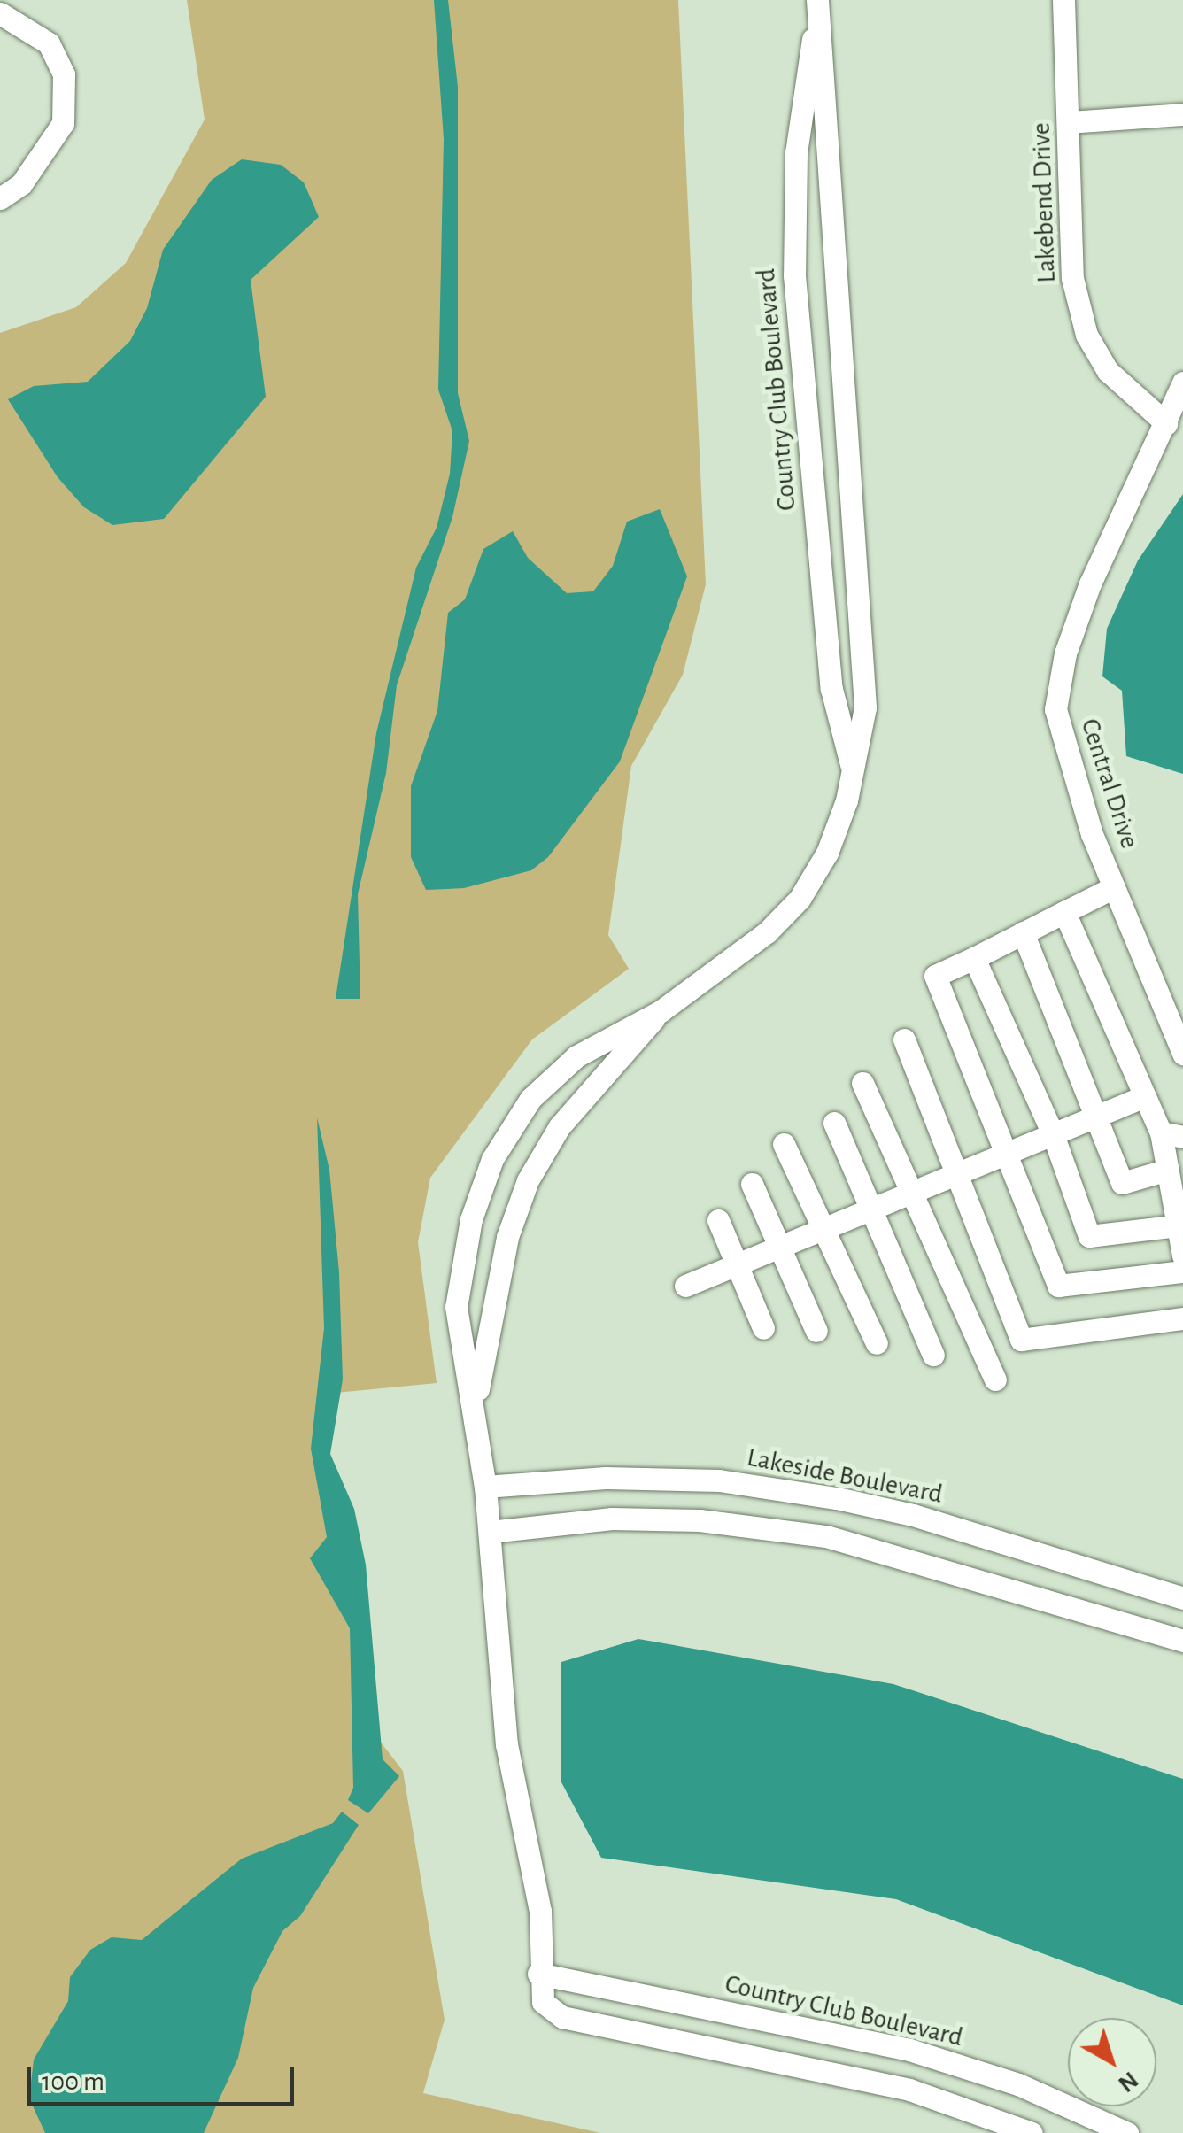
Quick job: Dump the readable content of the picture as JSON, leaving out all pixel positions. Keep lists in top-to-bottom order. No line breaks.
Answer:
{"streets":{"street":["Lakebend Drive","Country Club Boulevard","Central Drive","Lakeside Boulevard"]},"crossings":[["Lakebend Drive","Central Drive"],["Country Club Boulevard","Lakeside Boulevard"]],"scale_bar":"100 m","north":"bottom right"}
